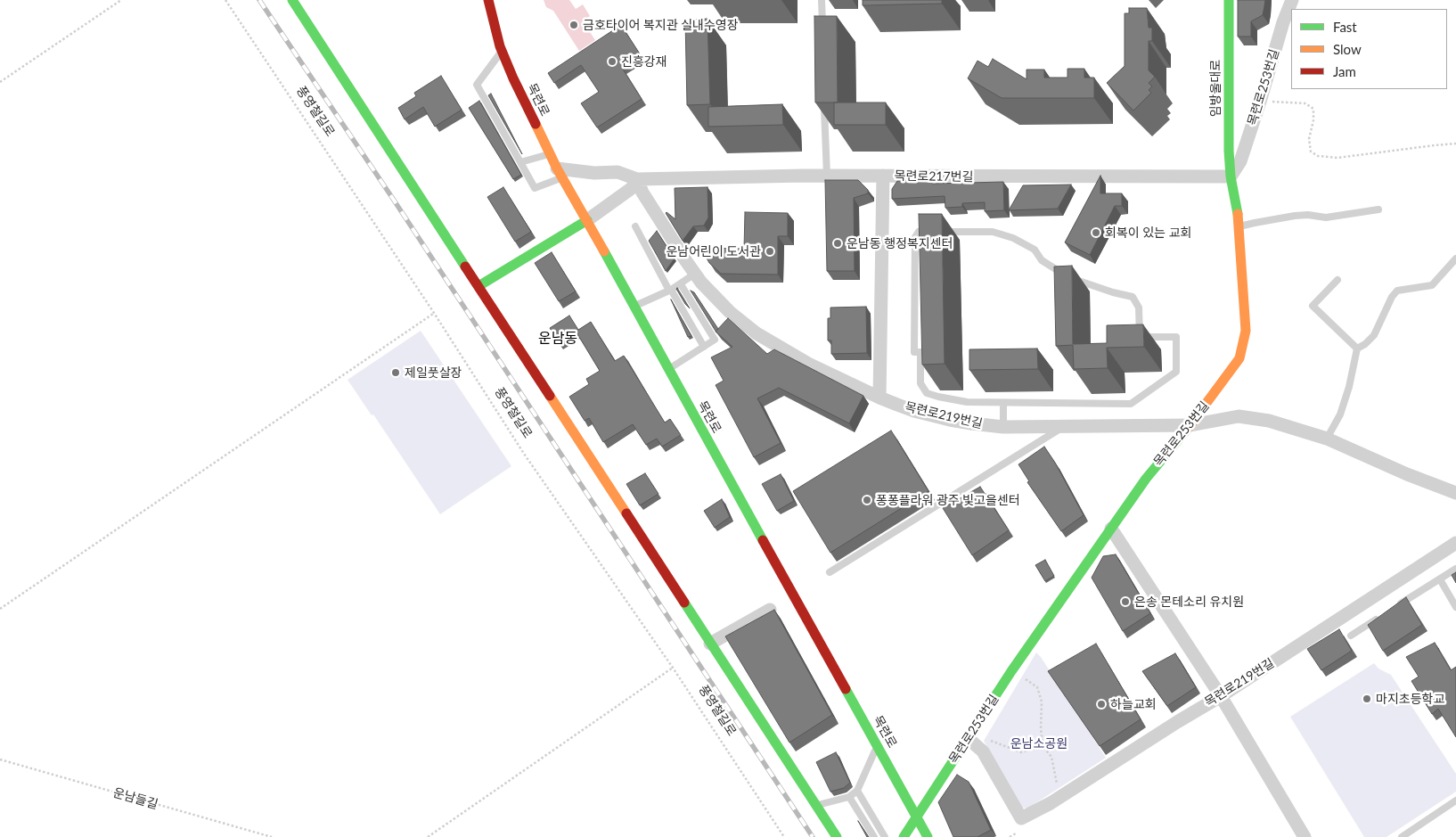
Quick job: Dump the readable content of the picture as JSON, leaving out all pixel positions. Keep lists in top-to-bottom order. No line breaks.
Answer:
{"streets":{"street":["목련로253번길","임방울대로","목련로","목련로217번길","목련로219번길"],"path":["풍영철길로","운남들길"]},"crossings":[["목련로253번길","임방울대로"],["목련로253번길","목련로"],["목련로253번길","목련로217번길"],["목련로253번길","목련로219번길"],["임방울대로","목련로217번길"],["목련로","목련로217번길"],["목련로217번길","목련로219번길"]],"districts":["운남동"],"parks":["운남소공원"],"places":["금호타이어 복지관 실내수영장","진흥강재","회복이 있는 교회","운남동 행정복지센터","운남어린이 도서관","제일풋살장","퐁퐁플라워 광주 빛고을센터","은송 몬테소리 유치원","마지초등학교","하늘교회"],"legend":["Fast","Slow","Jam"]}
